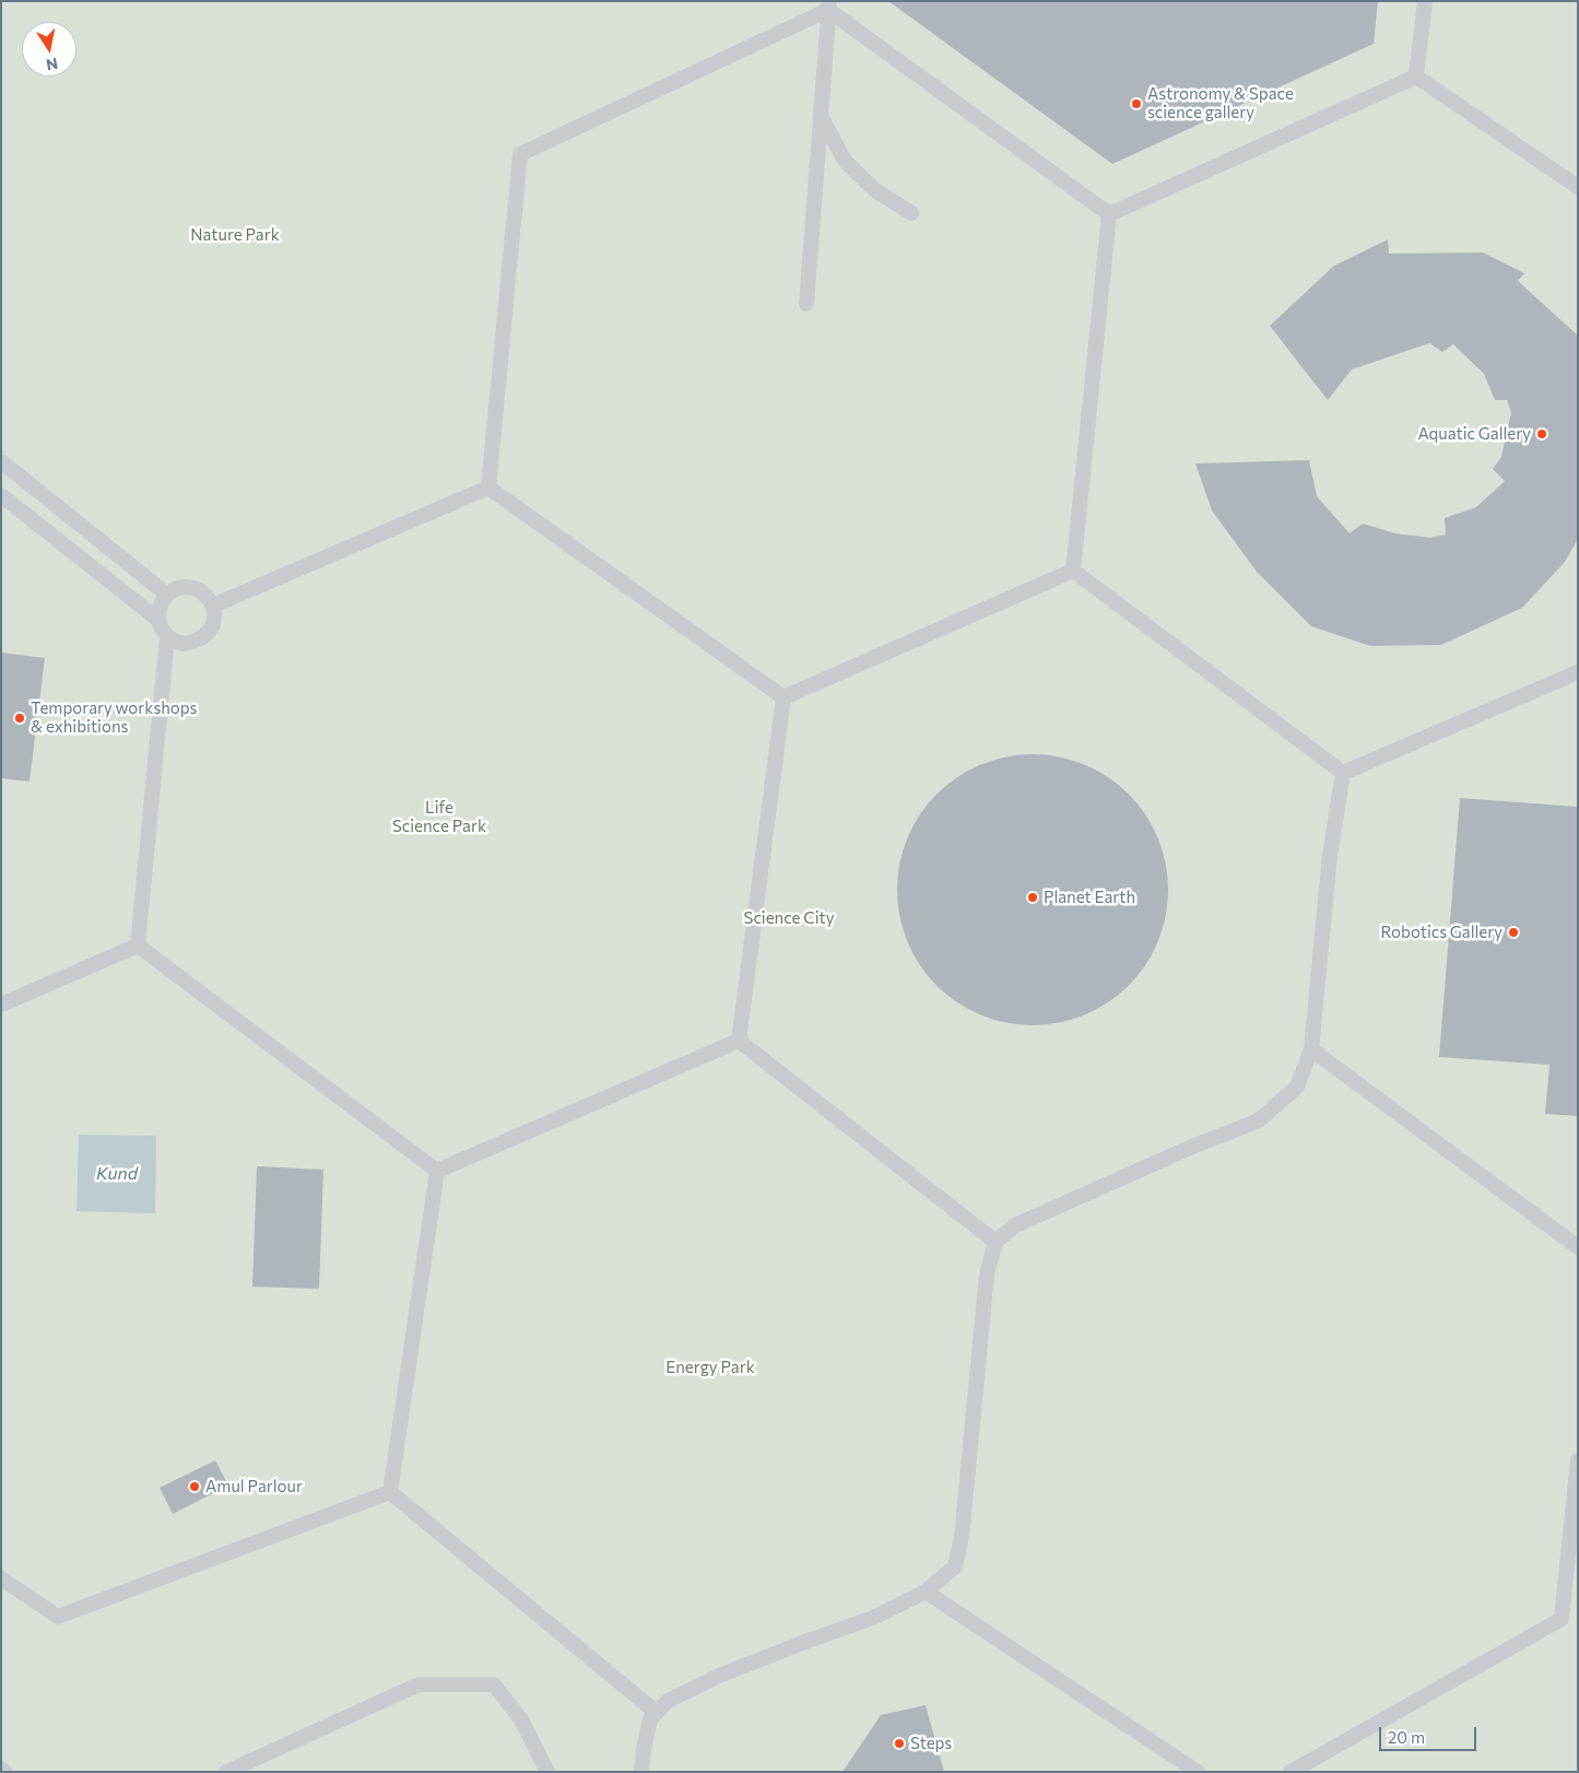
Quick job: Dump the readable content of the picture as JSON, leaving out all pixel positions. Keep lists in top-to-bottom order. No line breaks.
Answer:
{"water":["Kund"],"parks":["Nature Park","Life Science Park","Science City","Energy Park"],"places":["Astronomy & Space science gallery","Aquatic Gallery","Temporary workshops & exhibitions","Planet Earth","Robotics Gallery","Amul Parlour","Steps"],"scale_bar":"20 m","north":"bottom"}
